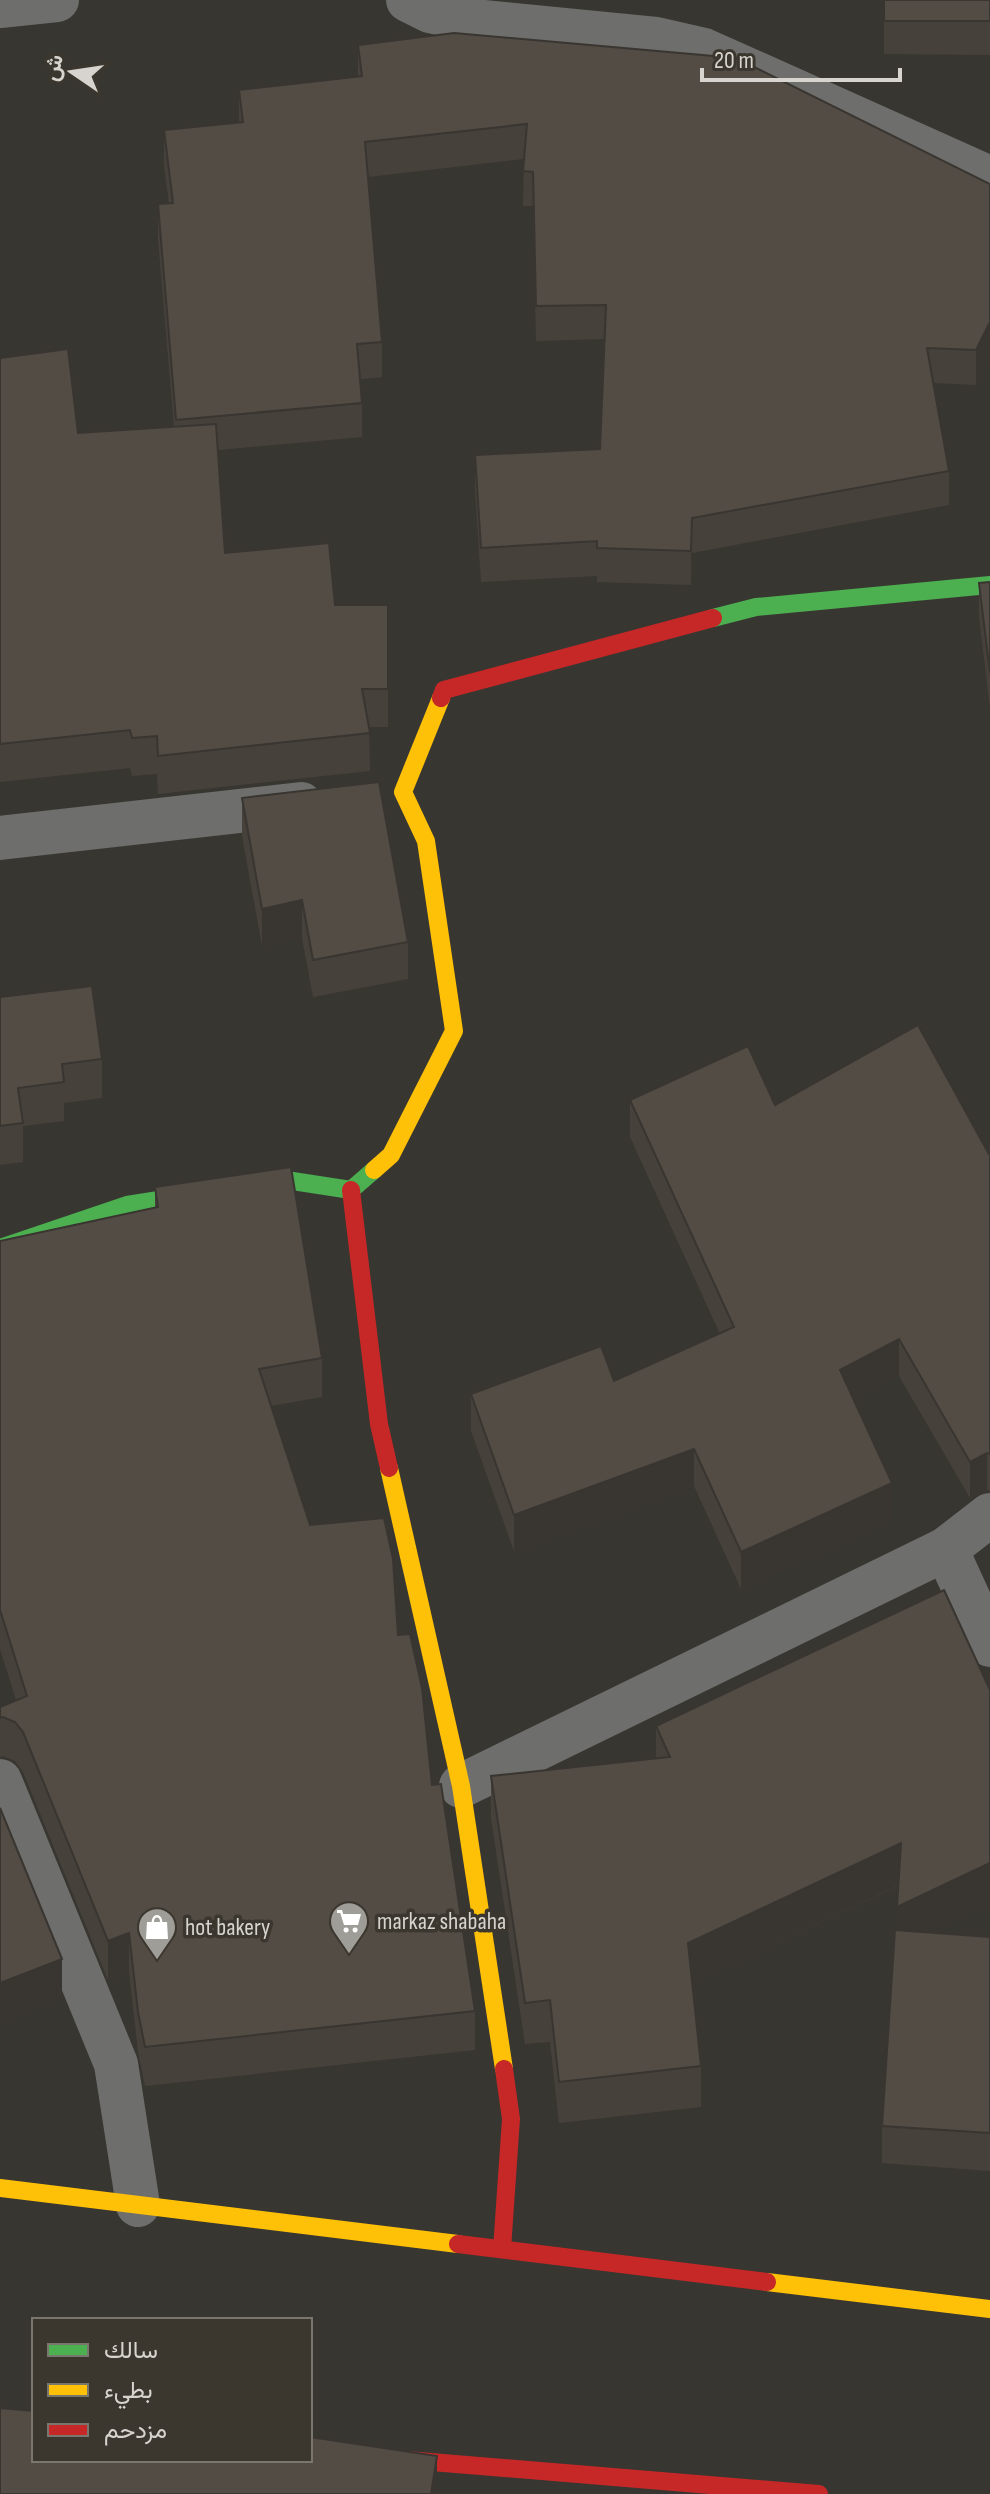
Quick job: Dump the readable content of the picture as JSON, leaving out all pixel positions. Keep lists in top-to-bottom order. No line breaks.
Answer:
{"places":{"supermarket":["markaz shabaha"],"shop":["hot bakery"]},"legend":["سالك","بطيء","مزدحم"],"scale_bar":"20 m","north":"left"}
